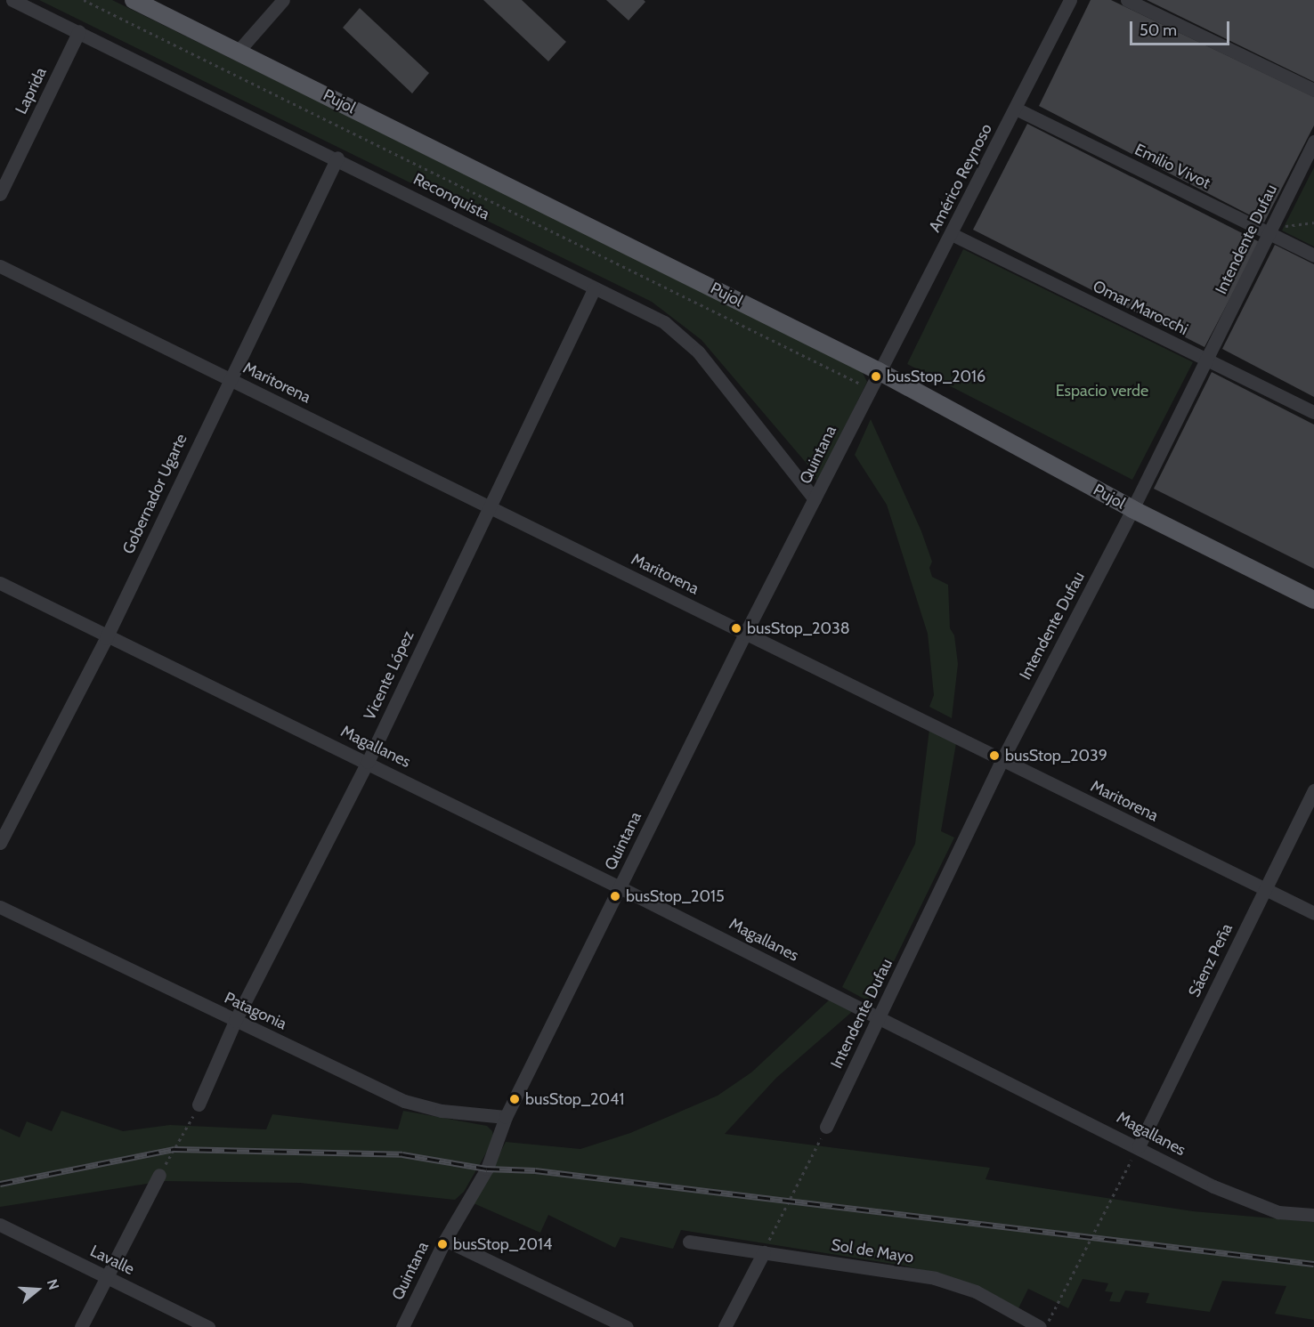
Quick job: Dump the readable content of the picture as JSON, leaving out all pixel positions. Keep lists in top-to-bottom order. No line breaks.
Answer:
{"streets":{"main road":["Pujol"],"street":["Laprida","Emilio Vivot","Américo Reynoso","Reconquista","Intendente Dufau","Omar Marocchi","Maritorena","Quintana","Gobernador Ugarte","Vicente López","Magallanes","Sáenz Peña","Patagonia","Sol de Mayo","Lavalle"]},"crossings":[["Laprida","Reconquista"],["Pujol","Américo Reynoso"],["Pujol","Intendente Dufau"],["Pujol","Quintana"],["Emilio Vivot","Américo Reynoso"],["Emilio Vivot","Intendente Dufau"],["Américo Reynoso","Omar Marocchi"],["Américo Reynoso","Quintana"],["Reconquista","Quintana"],["Reconquista","Gobernador Ugarte"],["Reconquista","Vicente López"],["Intendente Dufau","Omar Marocchi"],["Intendente Dufau","Maritorena"],["Intendente Dufau","Magallanes"],["Maritorena","Quintana"],["Maritorena","Gobernador Ugarte"],["Maritorena","Vicente López"],["Maritorena","Sáenz Peña"],["Quintana","Magallanes"],["Quintana","Patagonia"],["Gobernador Ugarte","Magallanes"],["Vicente López","Magallanes"],["Vicente López","Patagonia"],["Magallanes","Sáenz Peña"]],"parks":["Espacio verde"],"places":["busStop_2016","busStop_2038","busStop_2039","busStop_2015","busStop_2041","busStop_2014"],"scale_bar":"50 m","north":"right"}
